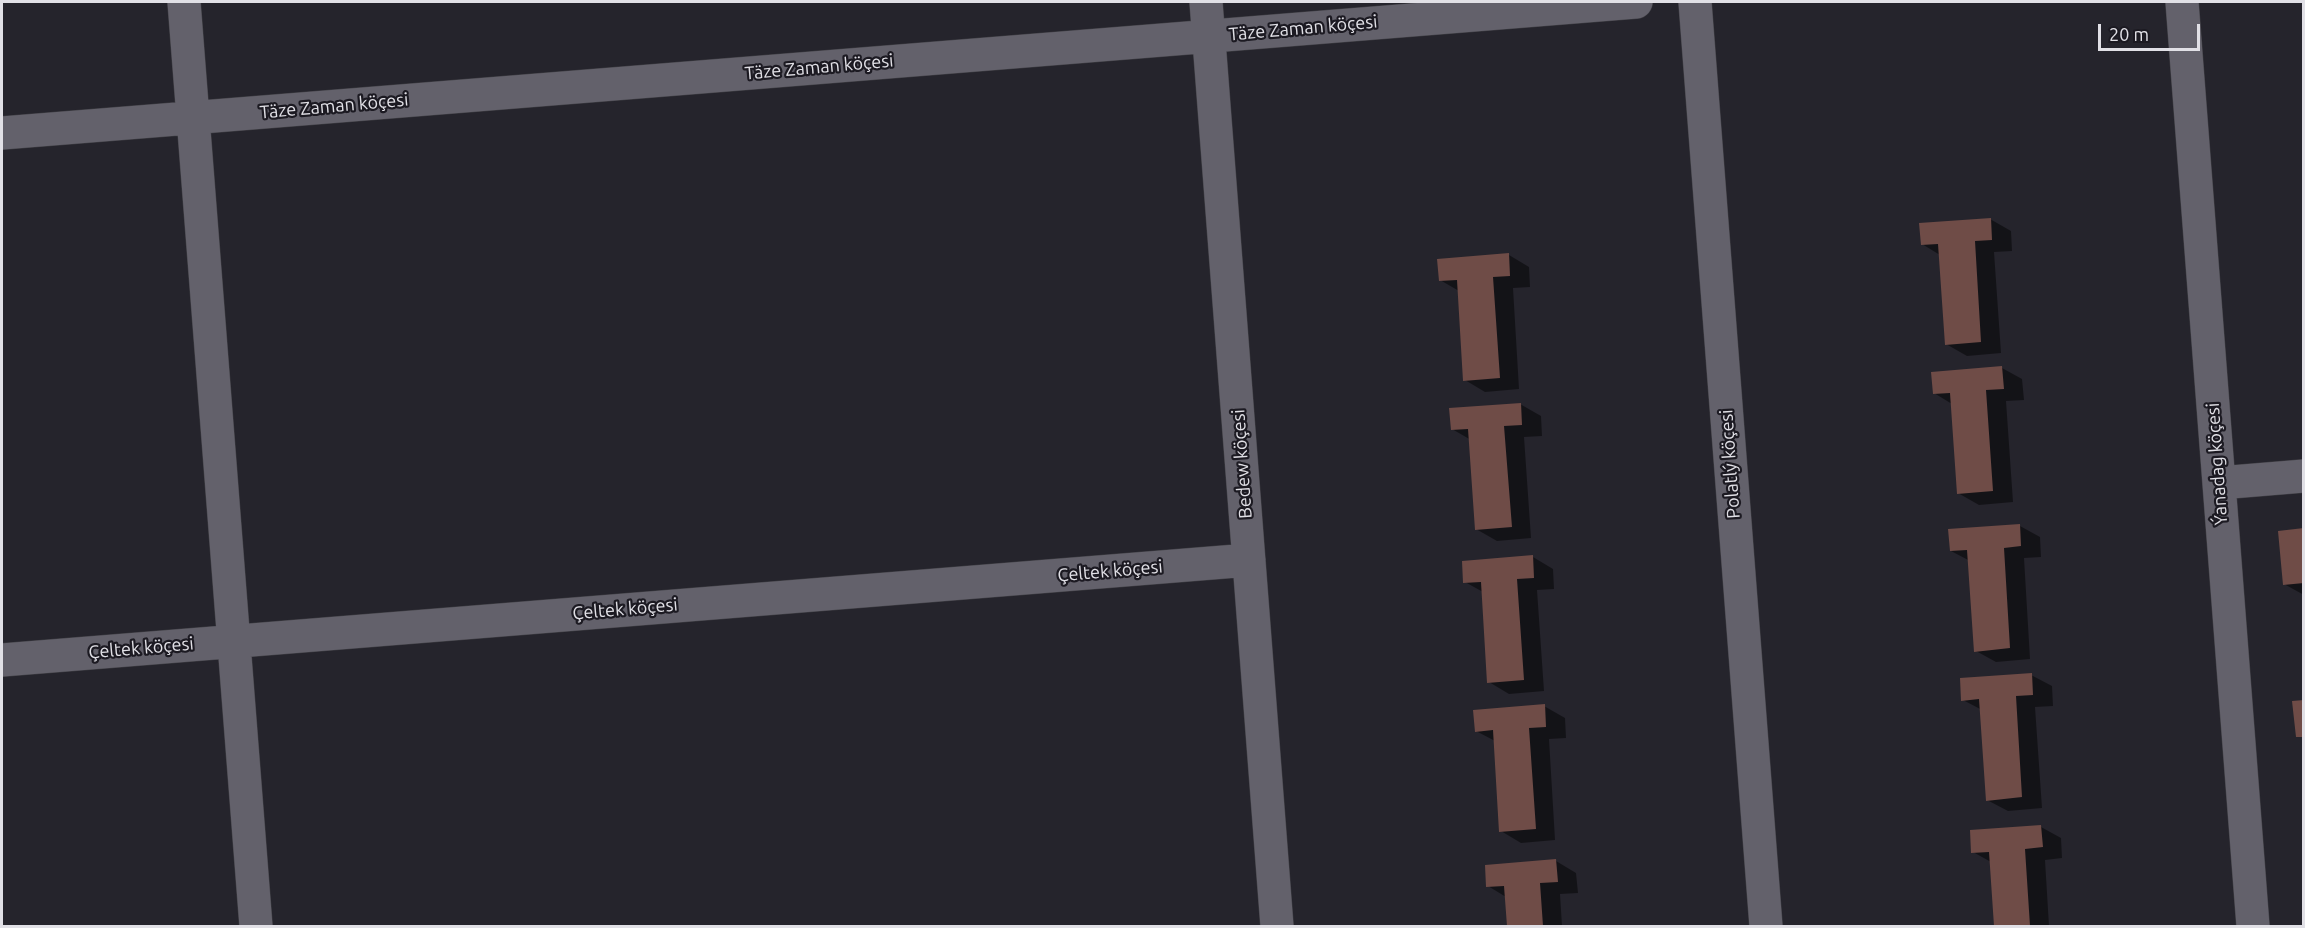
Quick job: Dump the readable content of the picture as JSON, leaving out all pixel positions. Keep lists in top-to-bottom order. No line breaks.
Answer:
{"streets":{"street":["Täze Zaman köçesi","Bedew köçesi","Polatlý köçesi","Ýanadag köçesi","Çeltek köçesi"]},"crossings":[["Täze Zaman köçesi","Bedew köçesi"],["Bedew köçesi","Çeltek köçesi"]],"scale_bar":"20 m"}
